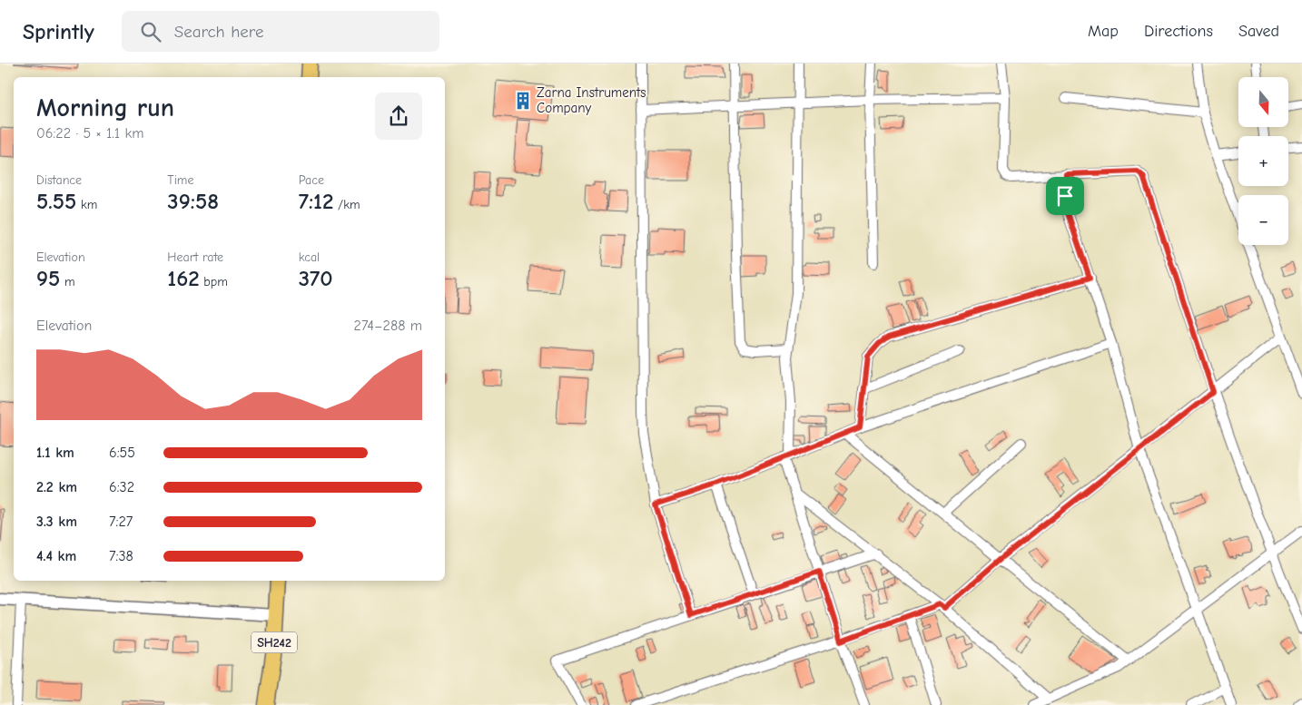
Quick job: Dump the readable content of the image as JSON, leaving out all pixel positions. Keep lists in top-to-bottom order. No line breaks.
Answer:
{"streets":{"main road":["SH242"]},"places":{"building":["Zarna Instruments Company"]},"north":"bottom","page":{"header":"Sprintly","search":"Search here","nav":["Map","Directions","Saved"],"map_buttons":["+","−"],"heading":["Morning run","06:22 · 5 × 1.1 km"],"stats":[["Distance","5.55 km"],["Time","39:58"],["Pace","7:12 /km"],["Elevation","95 m"],["Heart rate","162 bpm"],["kcal","370"]],"chart":["Elevation","274–288 m"],"list":[{"name":"1.1 km","note":"6:55"},{"name":"2.2 km","note":"6:32"},{"name":"3.3 km","note":"7:27"},{"name":"4.4 km","note":"7:38"}]}}
